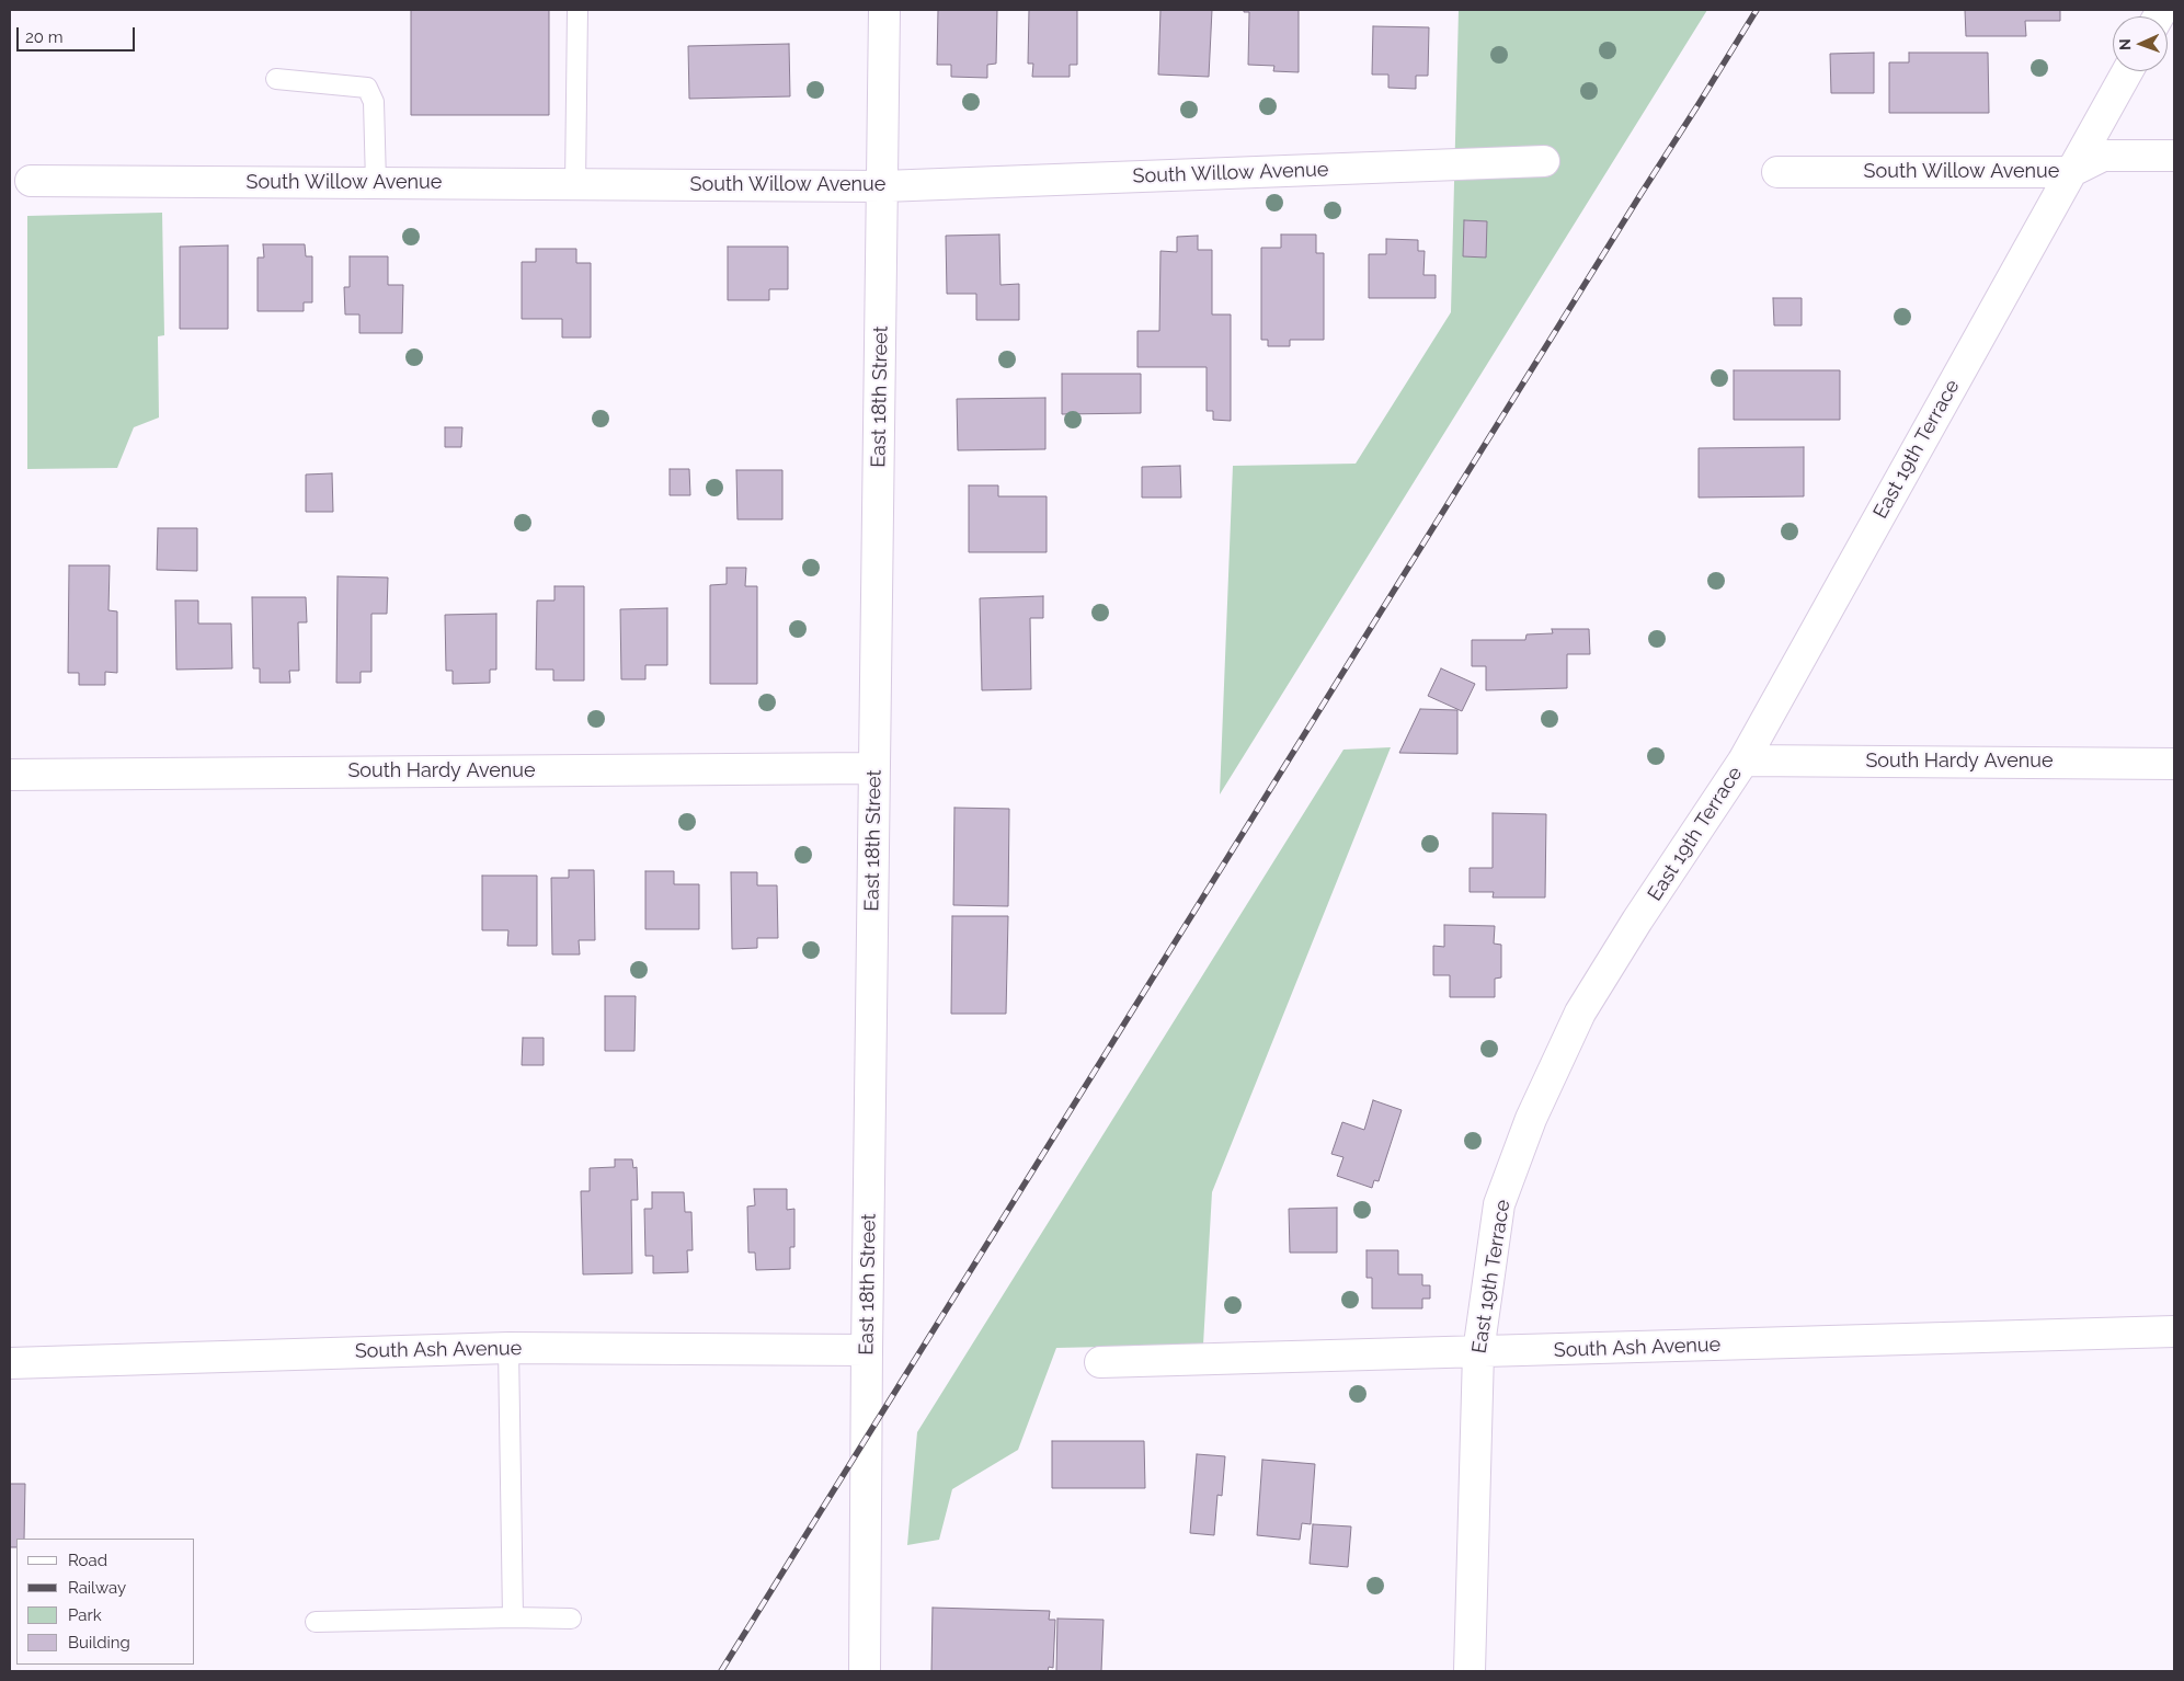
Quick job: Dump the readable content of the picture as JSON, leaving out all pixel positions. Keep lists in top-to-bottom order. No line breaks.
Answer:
{"streets":{"street":["South Willow Avenue","East 18th Street","East 19th Terrace","South Hardy Avenue","South Ash Avenue"]},"crossings":[["South Willow Avenue","East 18th Street"],["South Willow Avenue","East 19th Terrace"],["East 18th Street","South Hardy Avenue"],["East 18th Street","South Ash Avenue"],["East 19th Terrace","South Hardy Avenue"],["East 19th Terrace","South Ash Avenue"]],"legend":["Road","Railway","Park","Building"],"scale_bar":"20 m","north":"left"}
